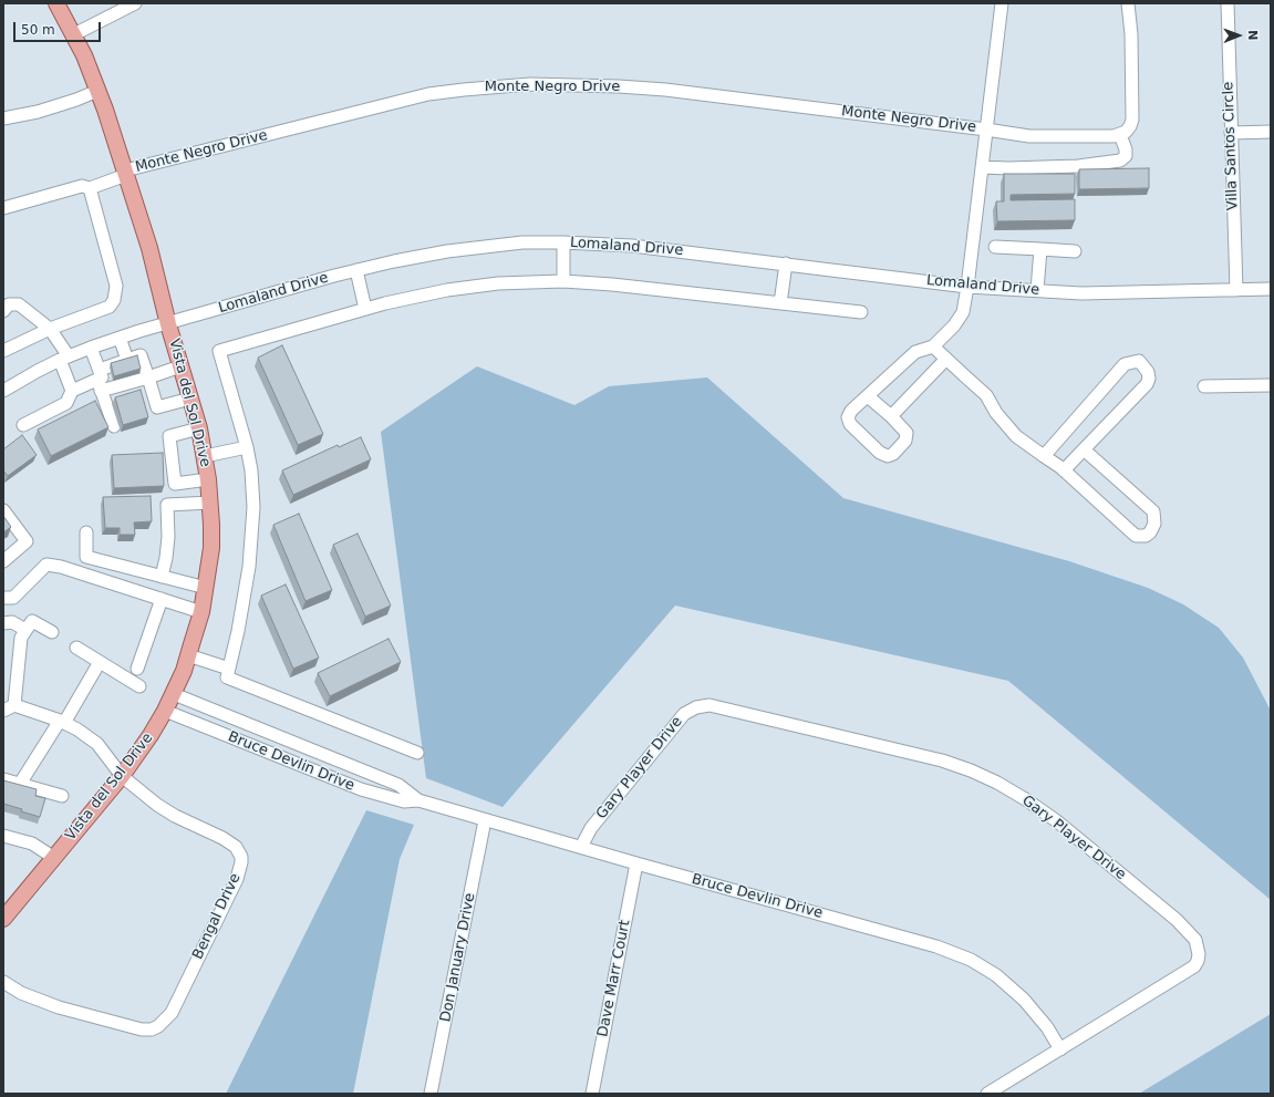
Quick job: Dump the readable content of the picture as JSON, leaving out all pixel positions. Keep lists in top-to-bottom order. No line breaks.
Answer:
{"streets":{"main road":["Vista del Sol Drive"],"street":["Monte Negro Drive","Villa Santos Circle","Lomaland Drive","Bruce Devlin Drive","Gary Player Drive","Bengal Drive","Don January Drive","Dave Marr Court"]},"crossings":[["Monte Negro Drive","Vista del Sol Drive"],["Villa Santos Circle","Lomaland Drive"],["Lomaland Drive","Vista del Sol Drive"],["Vista del Sol Drive","Bruce Devlin Drive"],["Vista del Sol Drive","Bengal Drive"],["Bruce Devlin Drive","Gary Player Drive"],["Bruce Devlin Drive","Don January Drive"],["Bruce Devlin Drive","Dave Marr Court"]],"scale_bar":"50 m","north":"right"}
